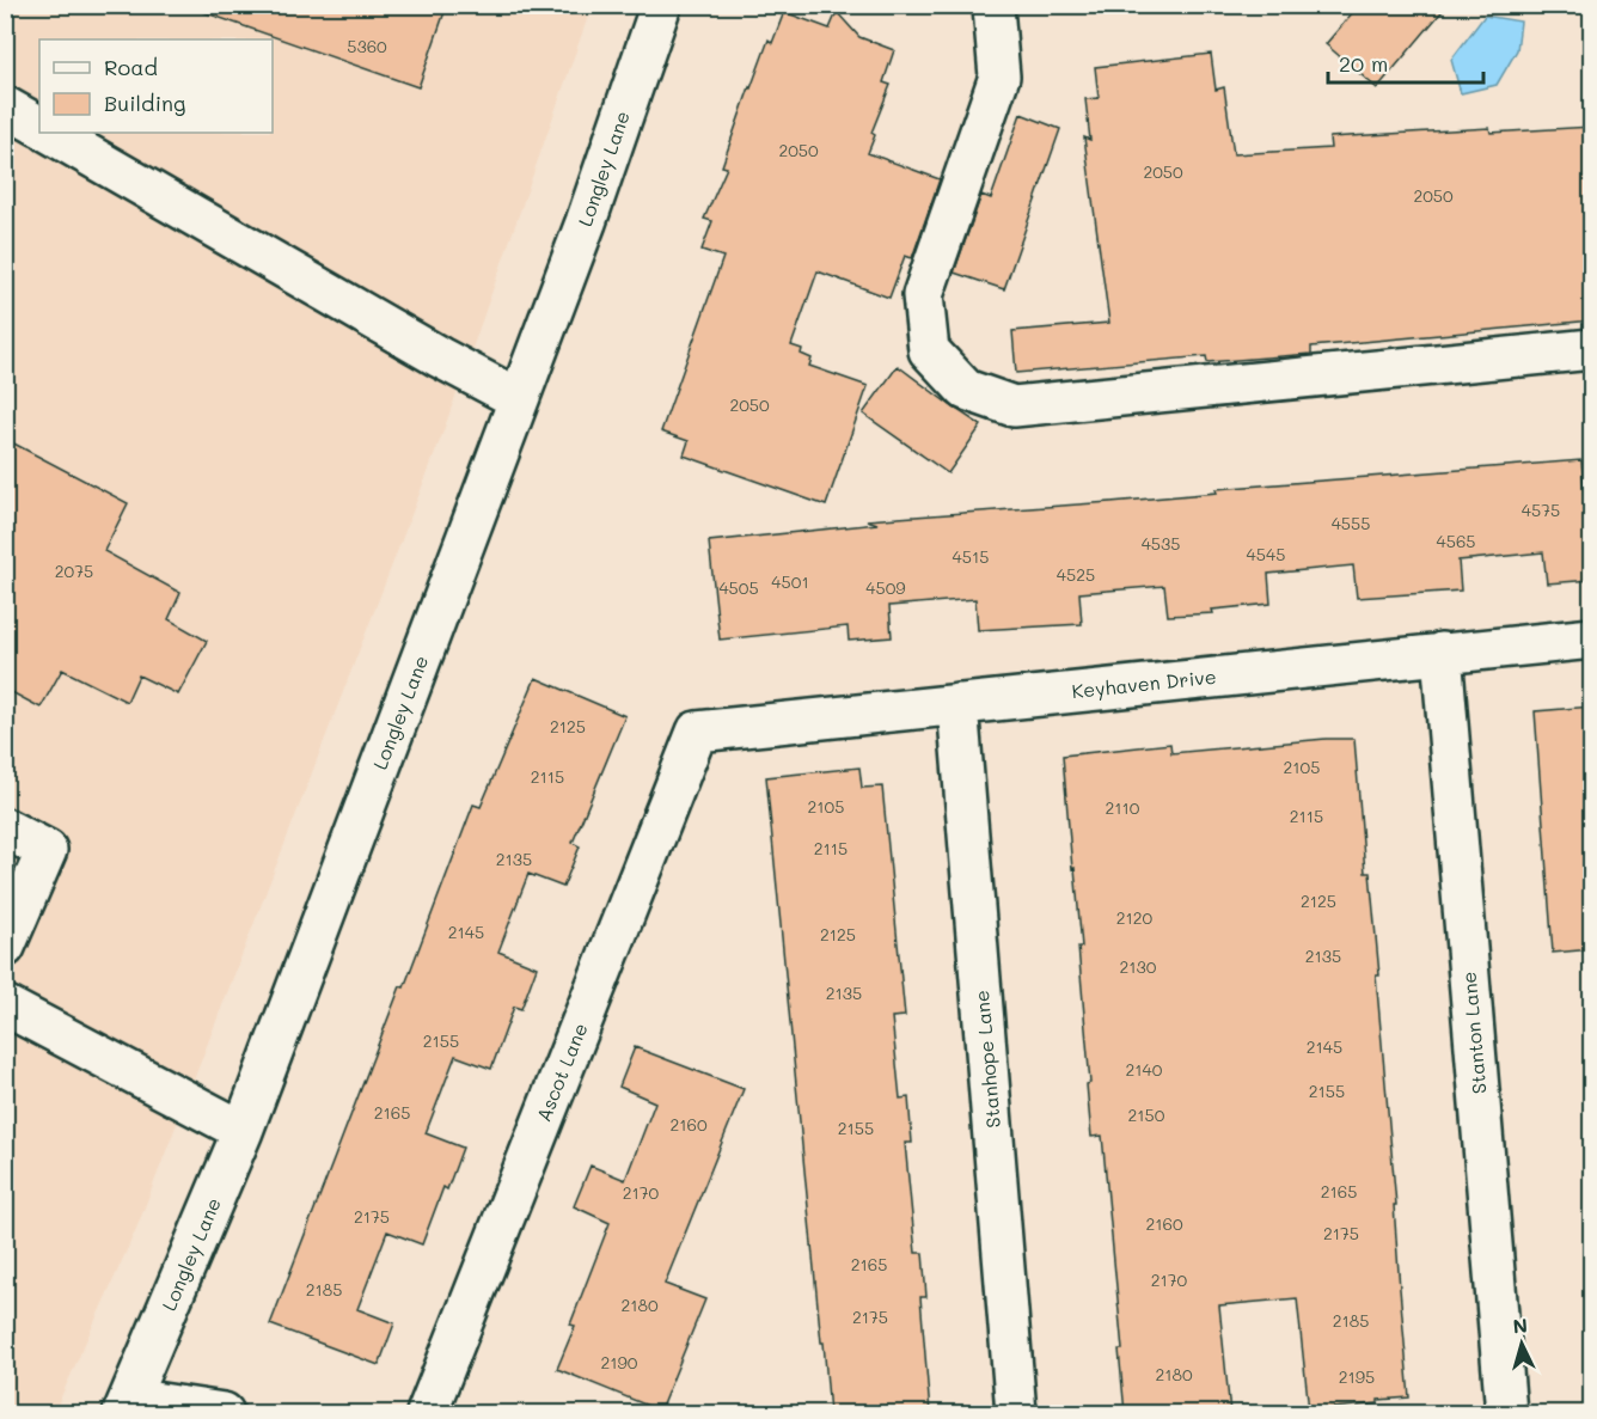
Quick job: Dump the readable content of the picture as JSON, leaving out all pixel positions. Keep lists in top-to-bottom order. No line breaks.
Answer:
{"streets":{"street":["Longley Lane","Keyhaven Drive","Stanton Lane","Stanhope Lane","Ascot Lane"]},"crossings":[["Keyhaven Drive","Stanton Lane"],["Keyhaven Drive","Stanhope Lane"],["Keyhaven Drive","Ascot Lane"]],"house_numbers":["5360","2050","2050","2050","2050","4575","4555","4565","4535","4545","4515","2075","4525","4501","4505","4509","2125","2105","2115","2105","2110","2115","2115","2135","2125","2120","2145","2125","2135","2130","2135","2155","2145","2140","2155","2165","2150","2160","2155","2165","2170","2175","2160","2175","2165","2170","2185","2180","2175","2185","2190","2180","2195"],"legend":["Road","Building"],"scale_bar":"20 m","north":"top"}
